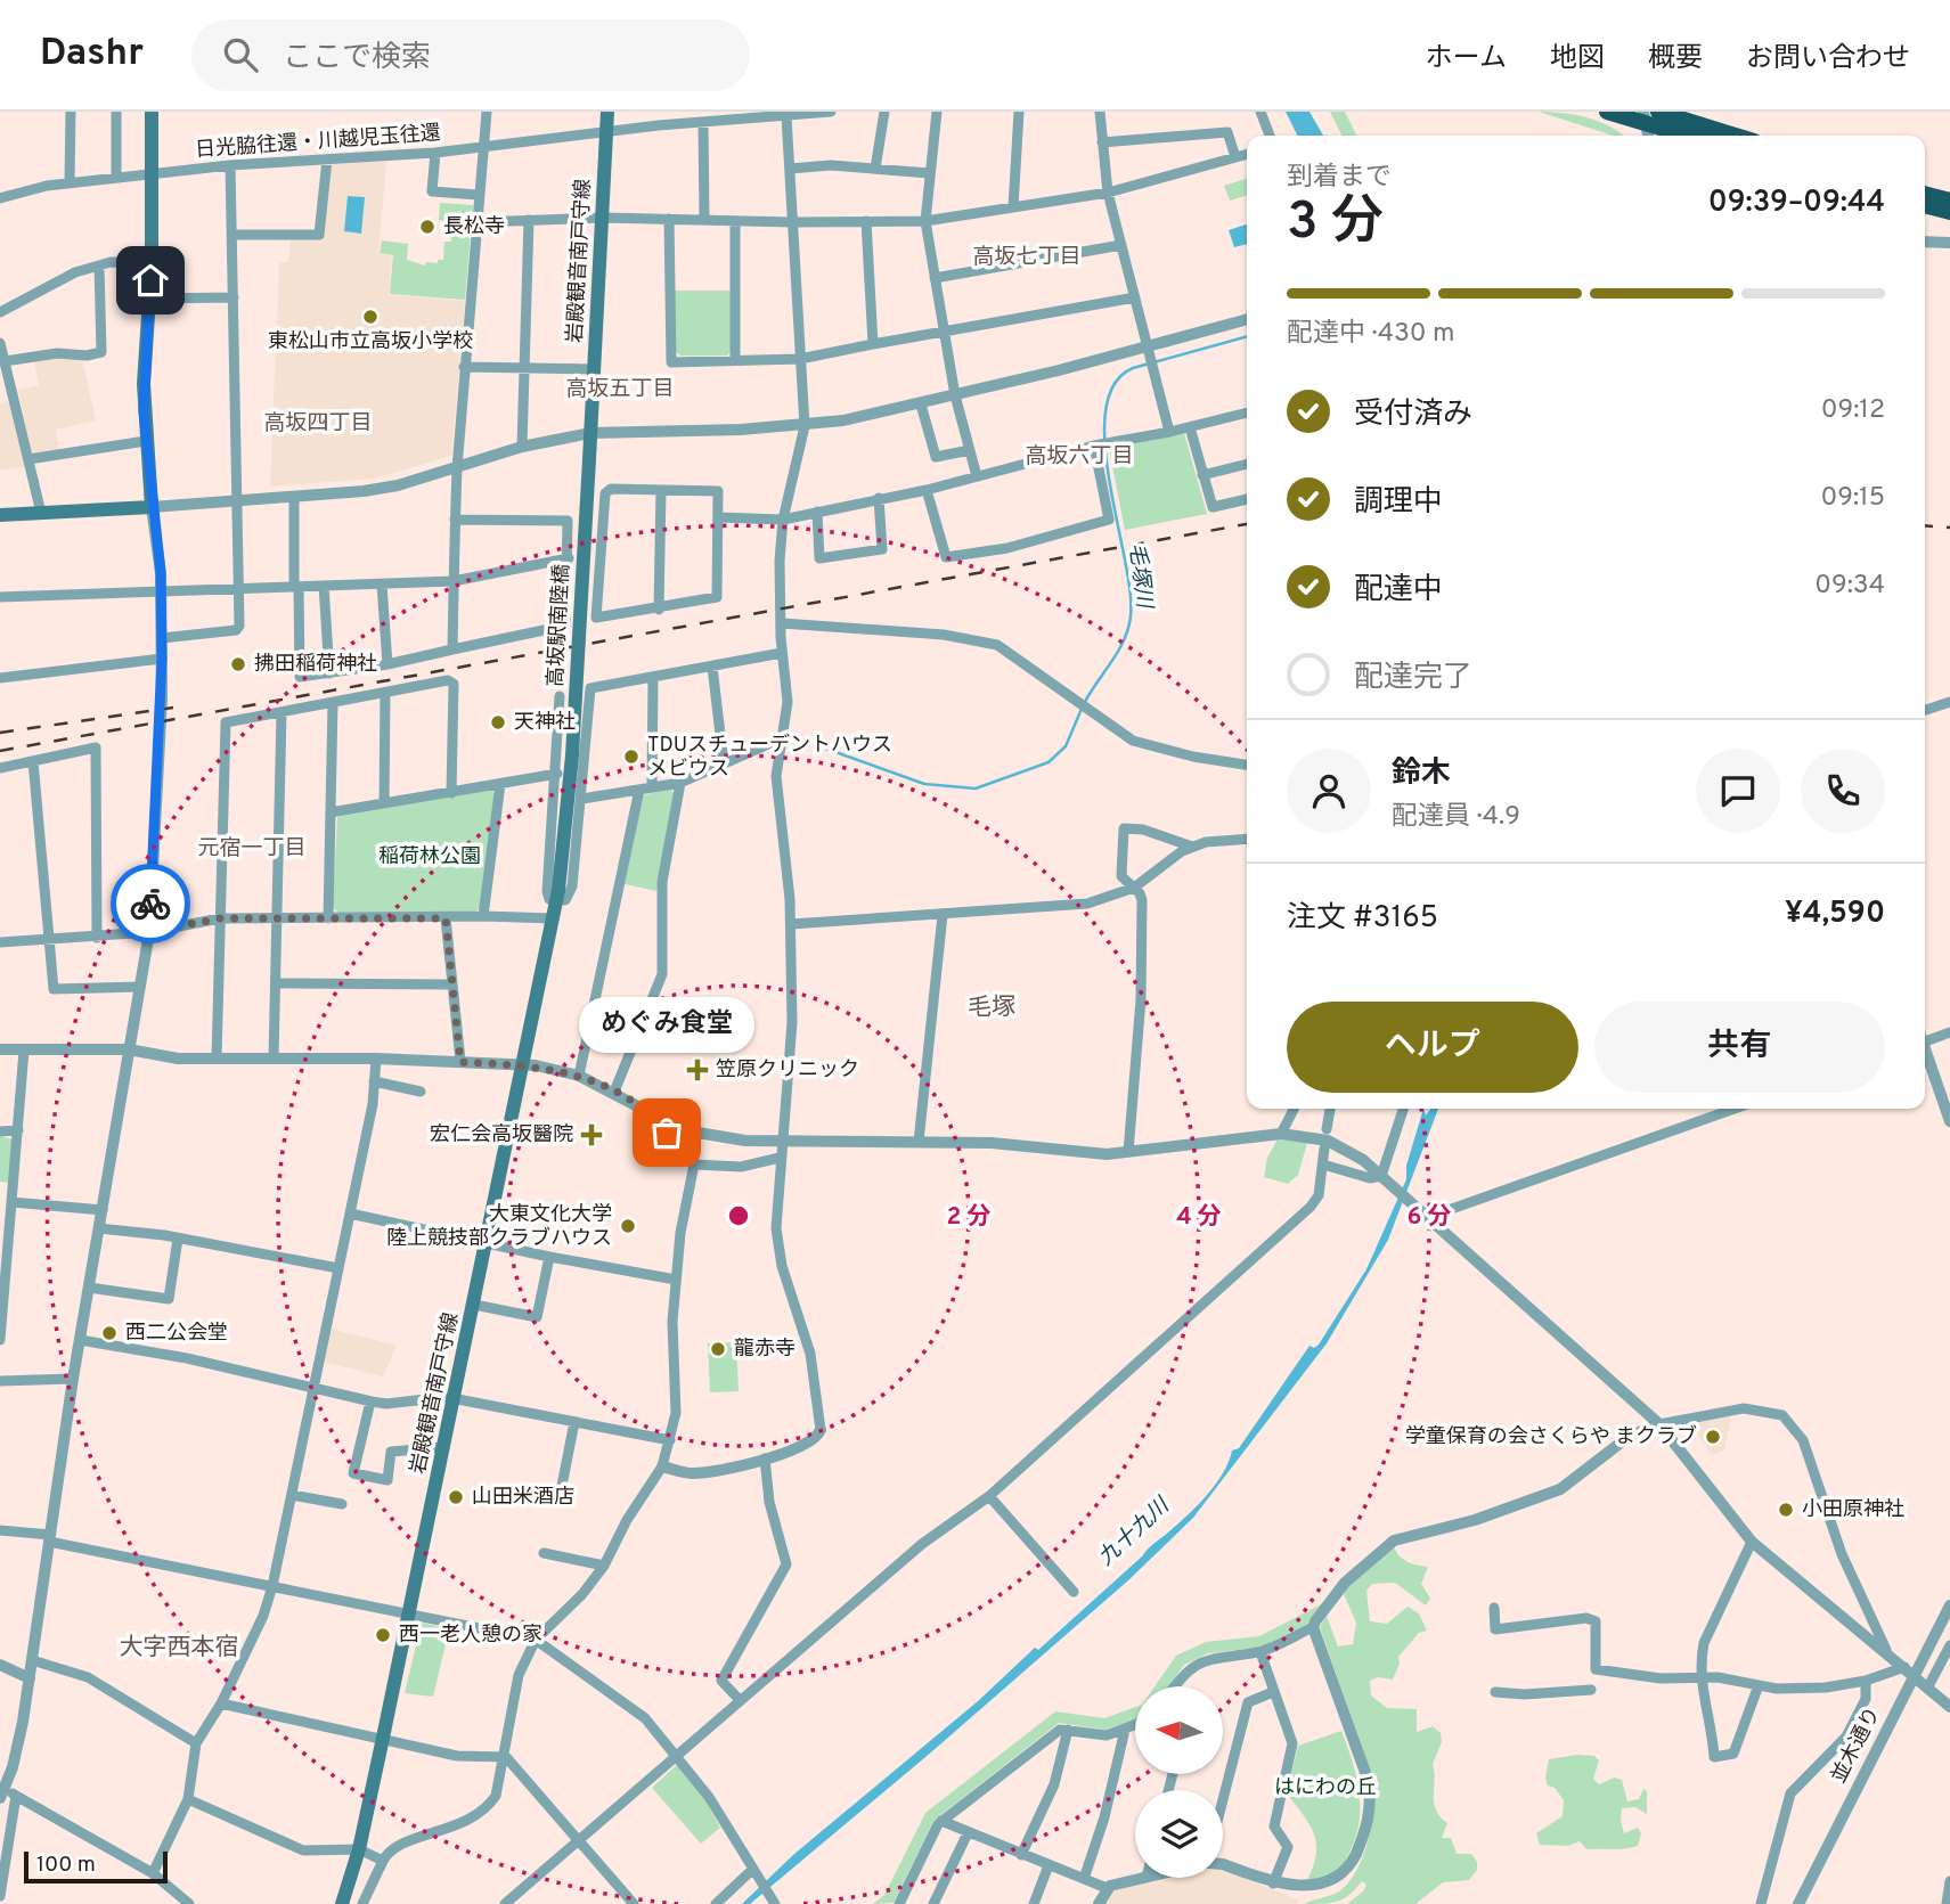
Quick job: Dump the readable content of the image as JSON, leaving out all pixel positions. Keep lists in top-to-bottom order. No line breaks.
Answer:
{"streets":{"main road":["岩殿観音南戸守線","高坂駅南陸橋"],"street":["日光脇往還・川越児玉往還","並木通り"]},"crossings":[["日光脇往還・川越児玉往還","岩殿観音南戸守線"],["岩殿観音南戸守線","高坂駅南陸橋"]],"districts":["高坂七丁目","高坂五丁目","高坂四丁目","高坂六丁目","元宿一丁目","毛塚","大字西本宿"],"water":["毛塚川","九十九川"],"parks":["稲荷林公園","はにわの丘"],"places":{"other":["長松寺","東松山市立高坂小学校","拂田稲荷神社","天神社","TDUスチューデントハウス メビウス","めぐみ食堂","大東文化大学 陸上競技部クラブハウス","西二公会堂","龍赤寺","学童保育の会さくらや まクラブ","山田米酒店","小田原神社","西一老人憩の家"],"health":["笠原クリニック","宏仁会高坂醫院"]},"scale_bar":"100 m","north":"left","page":{"header":"Dashr","search":"ここで検索","nav":["ホーム","地図","概要","お問い合わせ"],"heading":["3 分","到着まで","09:39–09:44"],"panel":["鈴木","配達員 · 4.9","注文 #3165","¥4,590"],"bar":"配達中 · 430 m","list":[["受付済み","09:12"],["調理中","09:15"],["配達中","09:34"],"配達完了"],"buttons":["ヘルプ","共有"],"bubble":"めぐみ食堂","scale":"100 m"},"rings":["2 分","4 分","6 分"]}
